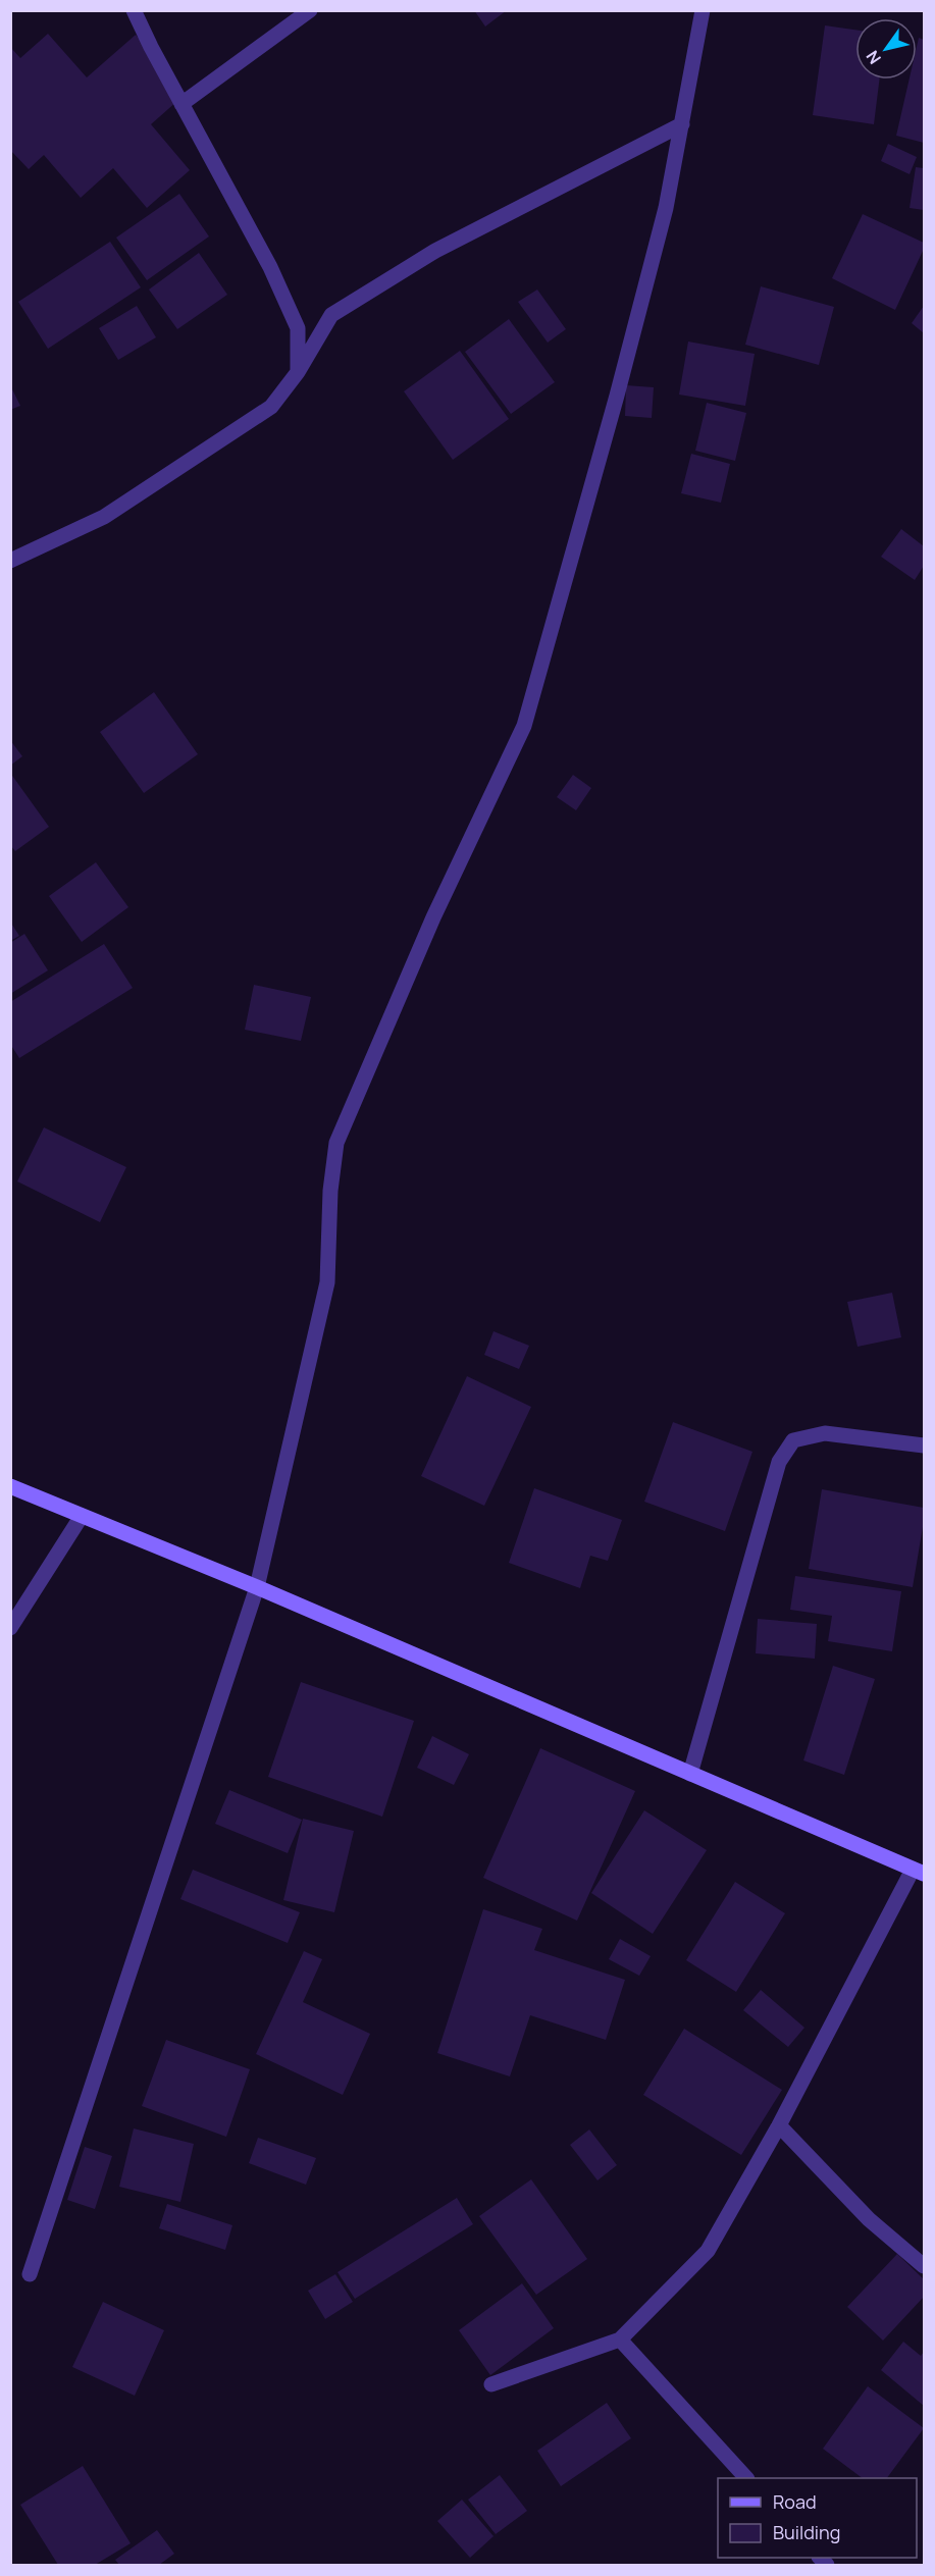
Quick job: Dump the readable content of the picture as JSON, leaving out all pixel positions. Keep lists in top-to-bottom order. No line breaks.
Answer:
{"legend":["Road","Building"],"north":"bottom left"}
